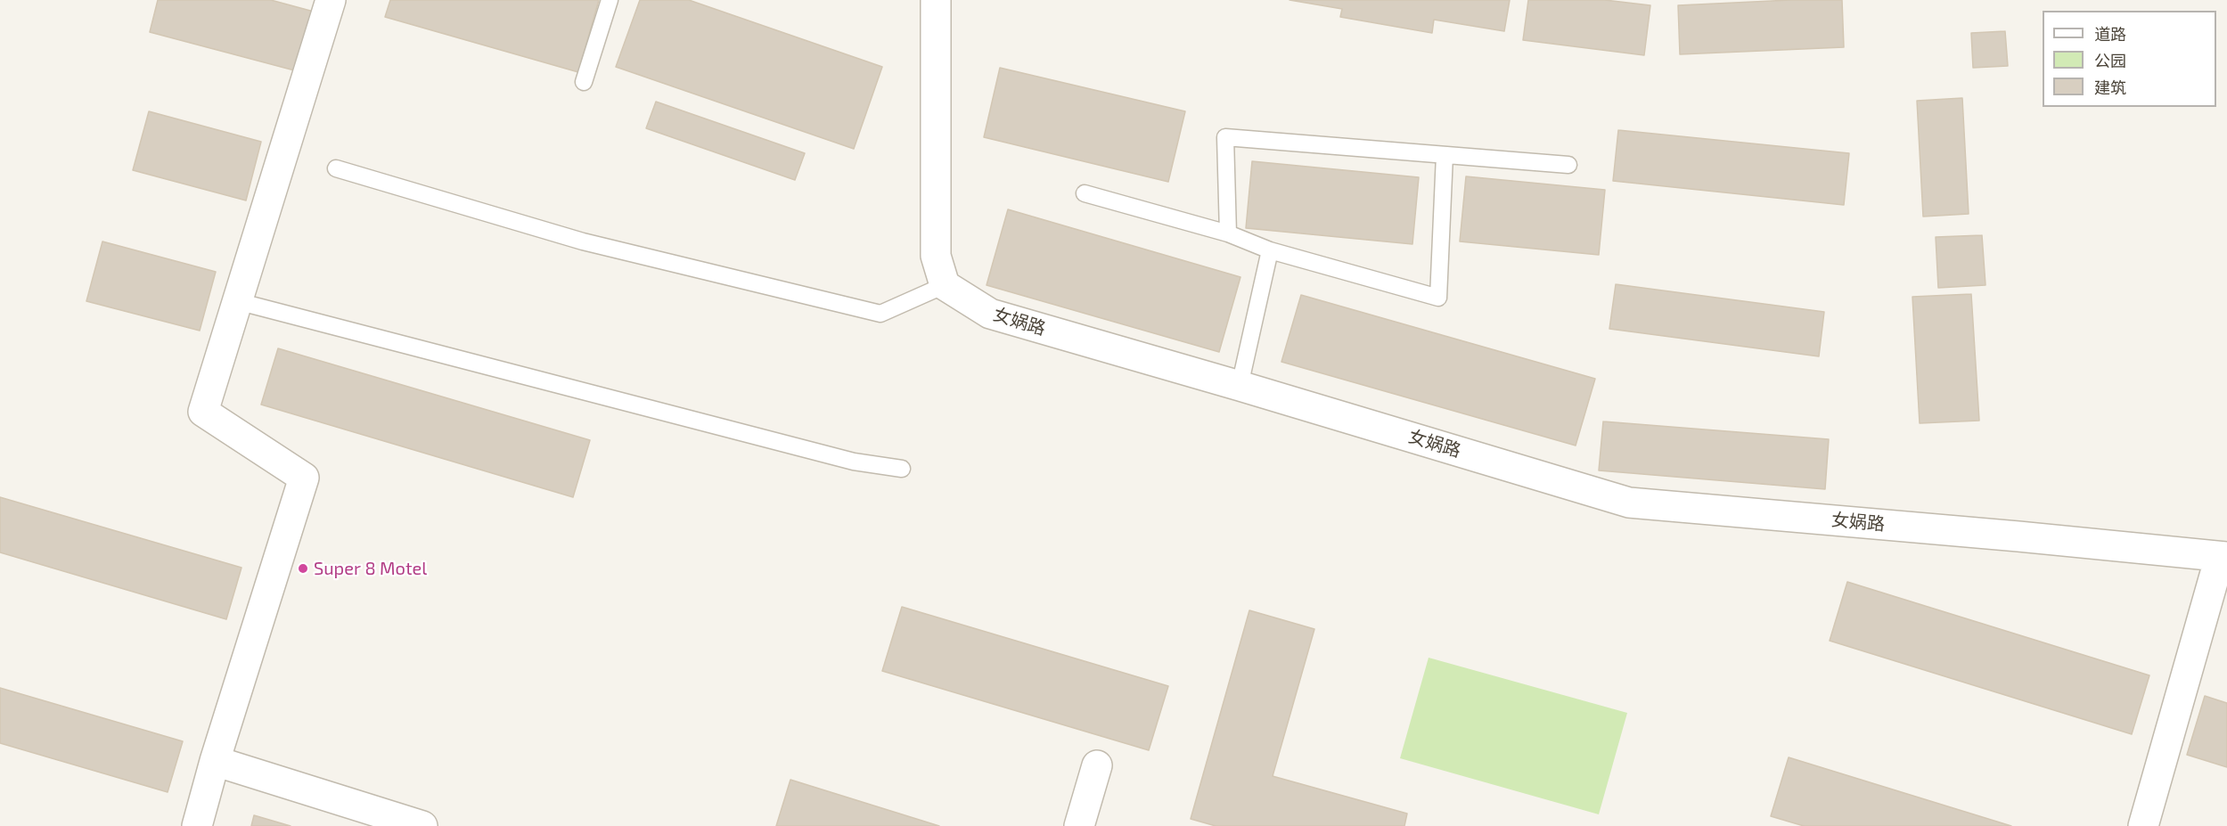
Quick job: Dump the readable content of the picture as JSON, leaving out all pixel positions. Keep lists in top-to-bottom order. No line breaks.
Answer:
{"streets":{"street":["女娲路"]},"places":["Super 8 Motel"],"legend":["道路","公园","建筑"]}
